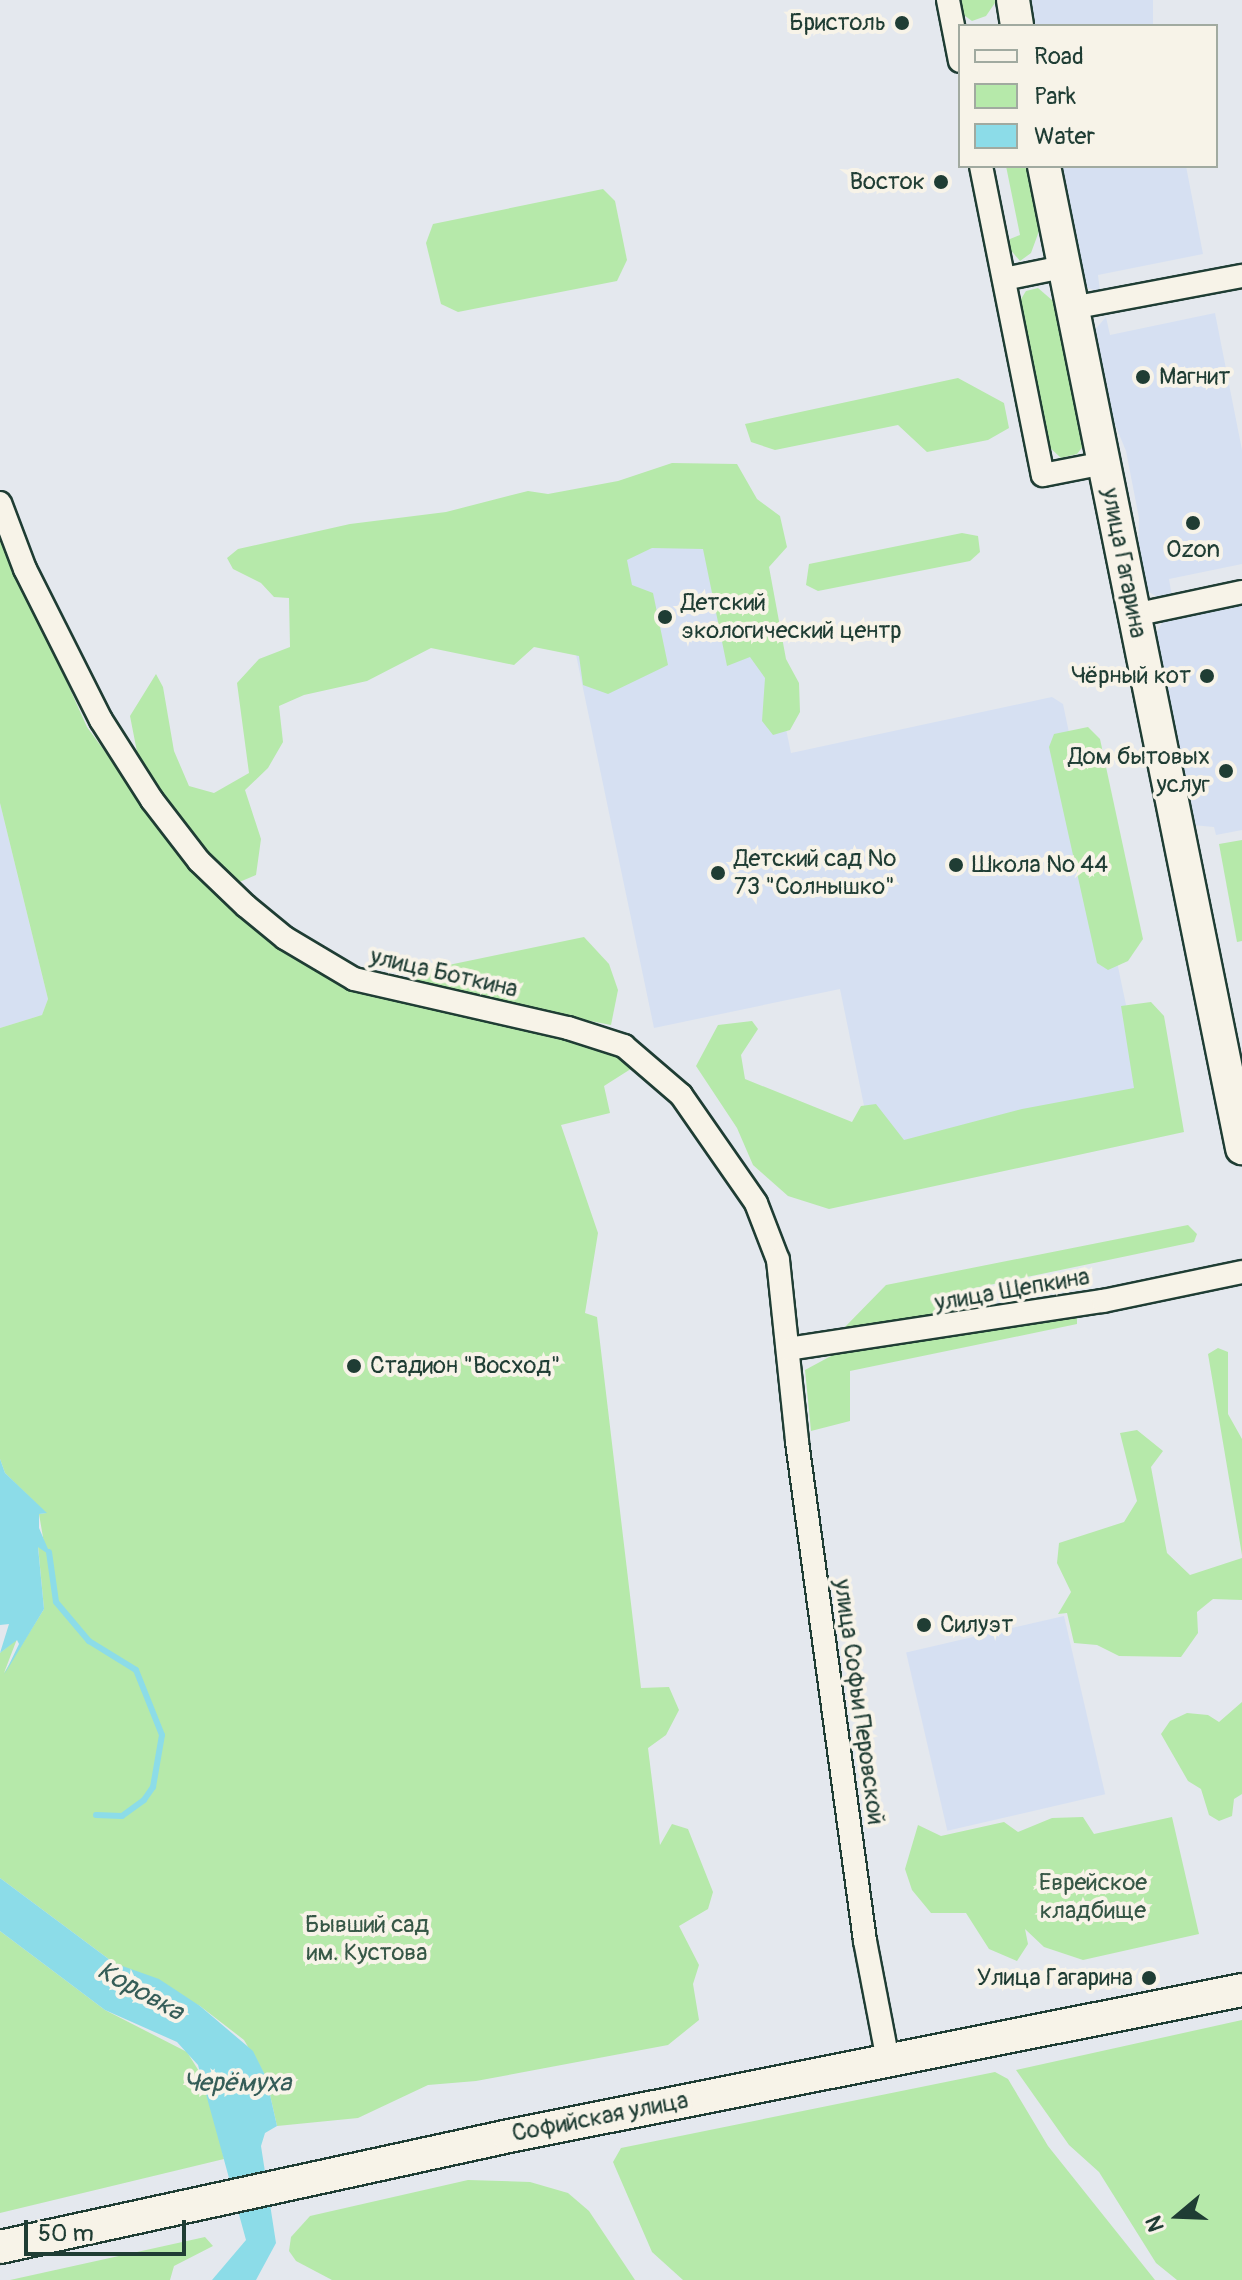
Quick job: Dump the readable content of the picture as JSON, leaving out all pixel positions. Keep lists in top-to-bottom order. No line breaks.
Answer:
{"streets":{"main road":["улица Гагарина","Софийская улица"],"street":["улица Боткина","улица Щепкина","улица Софьи Перовской"]},"crossings":[["улица Боткина","улица Щепкина"],["улица Боткина","улица Софьи Перовской"],["улица Щепкина","улица Софьи Перовской"],["улица Софьи Перовской","Софийская улица"]],"water":["Коровка","Черёмуха"],"parks":["Еврейское кладбище","Бывший сад им. Кустова"],"places":["Бристоль","Восток","Магнит","Ozon","Детский экологический центр","Чёрный кот","Дом бытовых услуг","Школа № 44","Детский сад № 73 \"Солнышко\"","Стадион \"Восход\"","Силуэт","Улица Гагарина"],"legend":["Road","Park","Water"],"scale_bar":"50 m","north":"left"}
